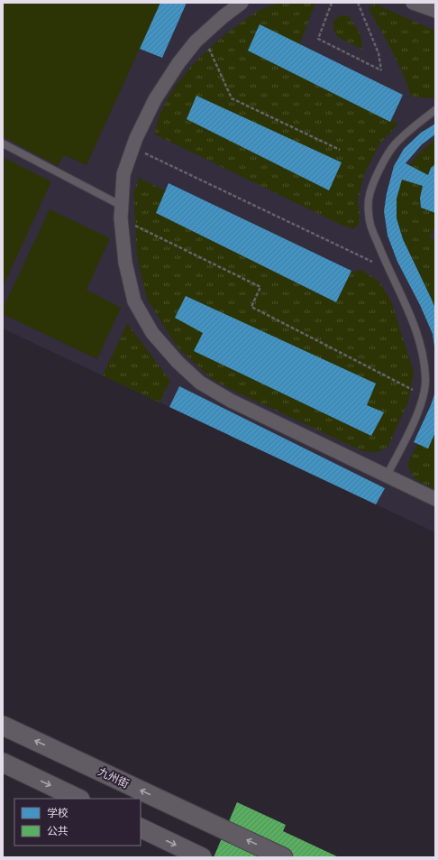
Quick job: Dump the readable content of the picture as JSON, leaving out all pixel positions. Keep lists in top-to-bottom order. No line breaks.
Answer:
{"streets":{"main road":["九州街"]},"legend":["学校","公共"]}
